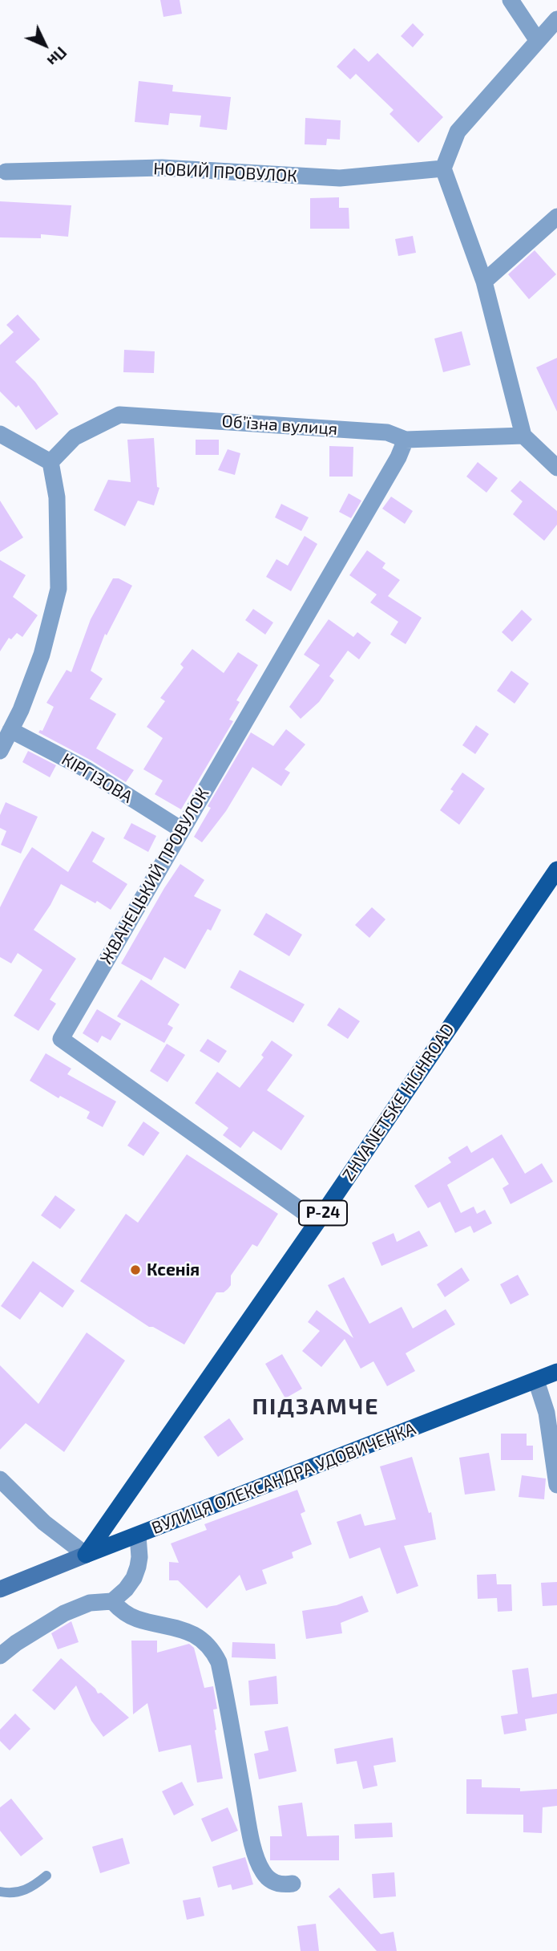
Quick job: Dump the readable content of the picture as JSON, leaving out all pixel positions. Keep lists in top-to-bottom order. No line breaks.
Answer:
{"streets":{"main road":["ZHVANETSKE HIGHROAD","Р-24","ВУЛИЦЯ ОЛЕКСАНДРА УДОВИЧЕНКА"],"street":["НОВИЙ ПРОВУЛОК","Обʼїзна вулиця","КІРГІЗОВА","ЖВАНЕЦЬКИЙ ПРОВУЛОК"]},"crossings":[["Обʼїзна вулиця","ЖВАНЕЦЬКИЙ ПРОВУЛОК"],["КІРГІЗОВА","ЖВАНЕЦЬКИЙ ПРОВУЛОК"],["ЖВАНЕЦЬКИЙ ПРОВУЛОК","ZHVANETSKE HIGHROAD"],["ZHVANETSKE HIGHROAD","ВУЛИЦЯ ОЛЕКСАНДРА УДОВИЧЕНКА"]],"districts":["ПІДЗАМЧЕ"],"places":["Ксенія"],"north":"bottom right"}
